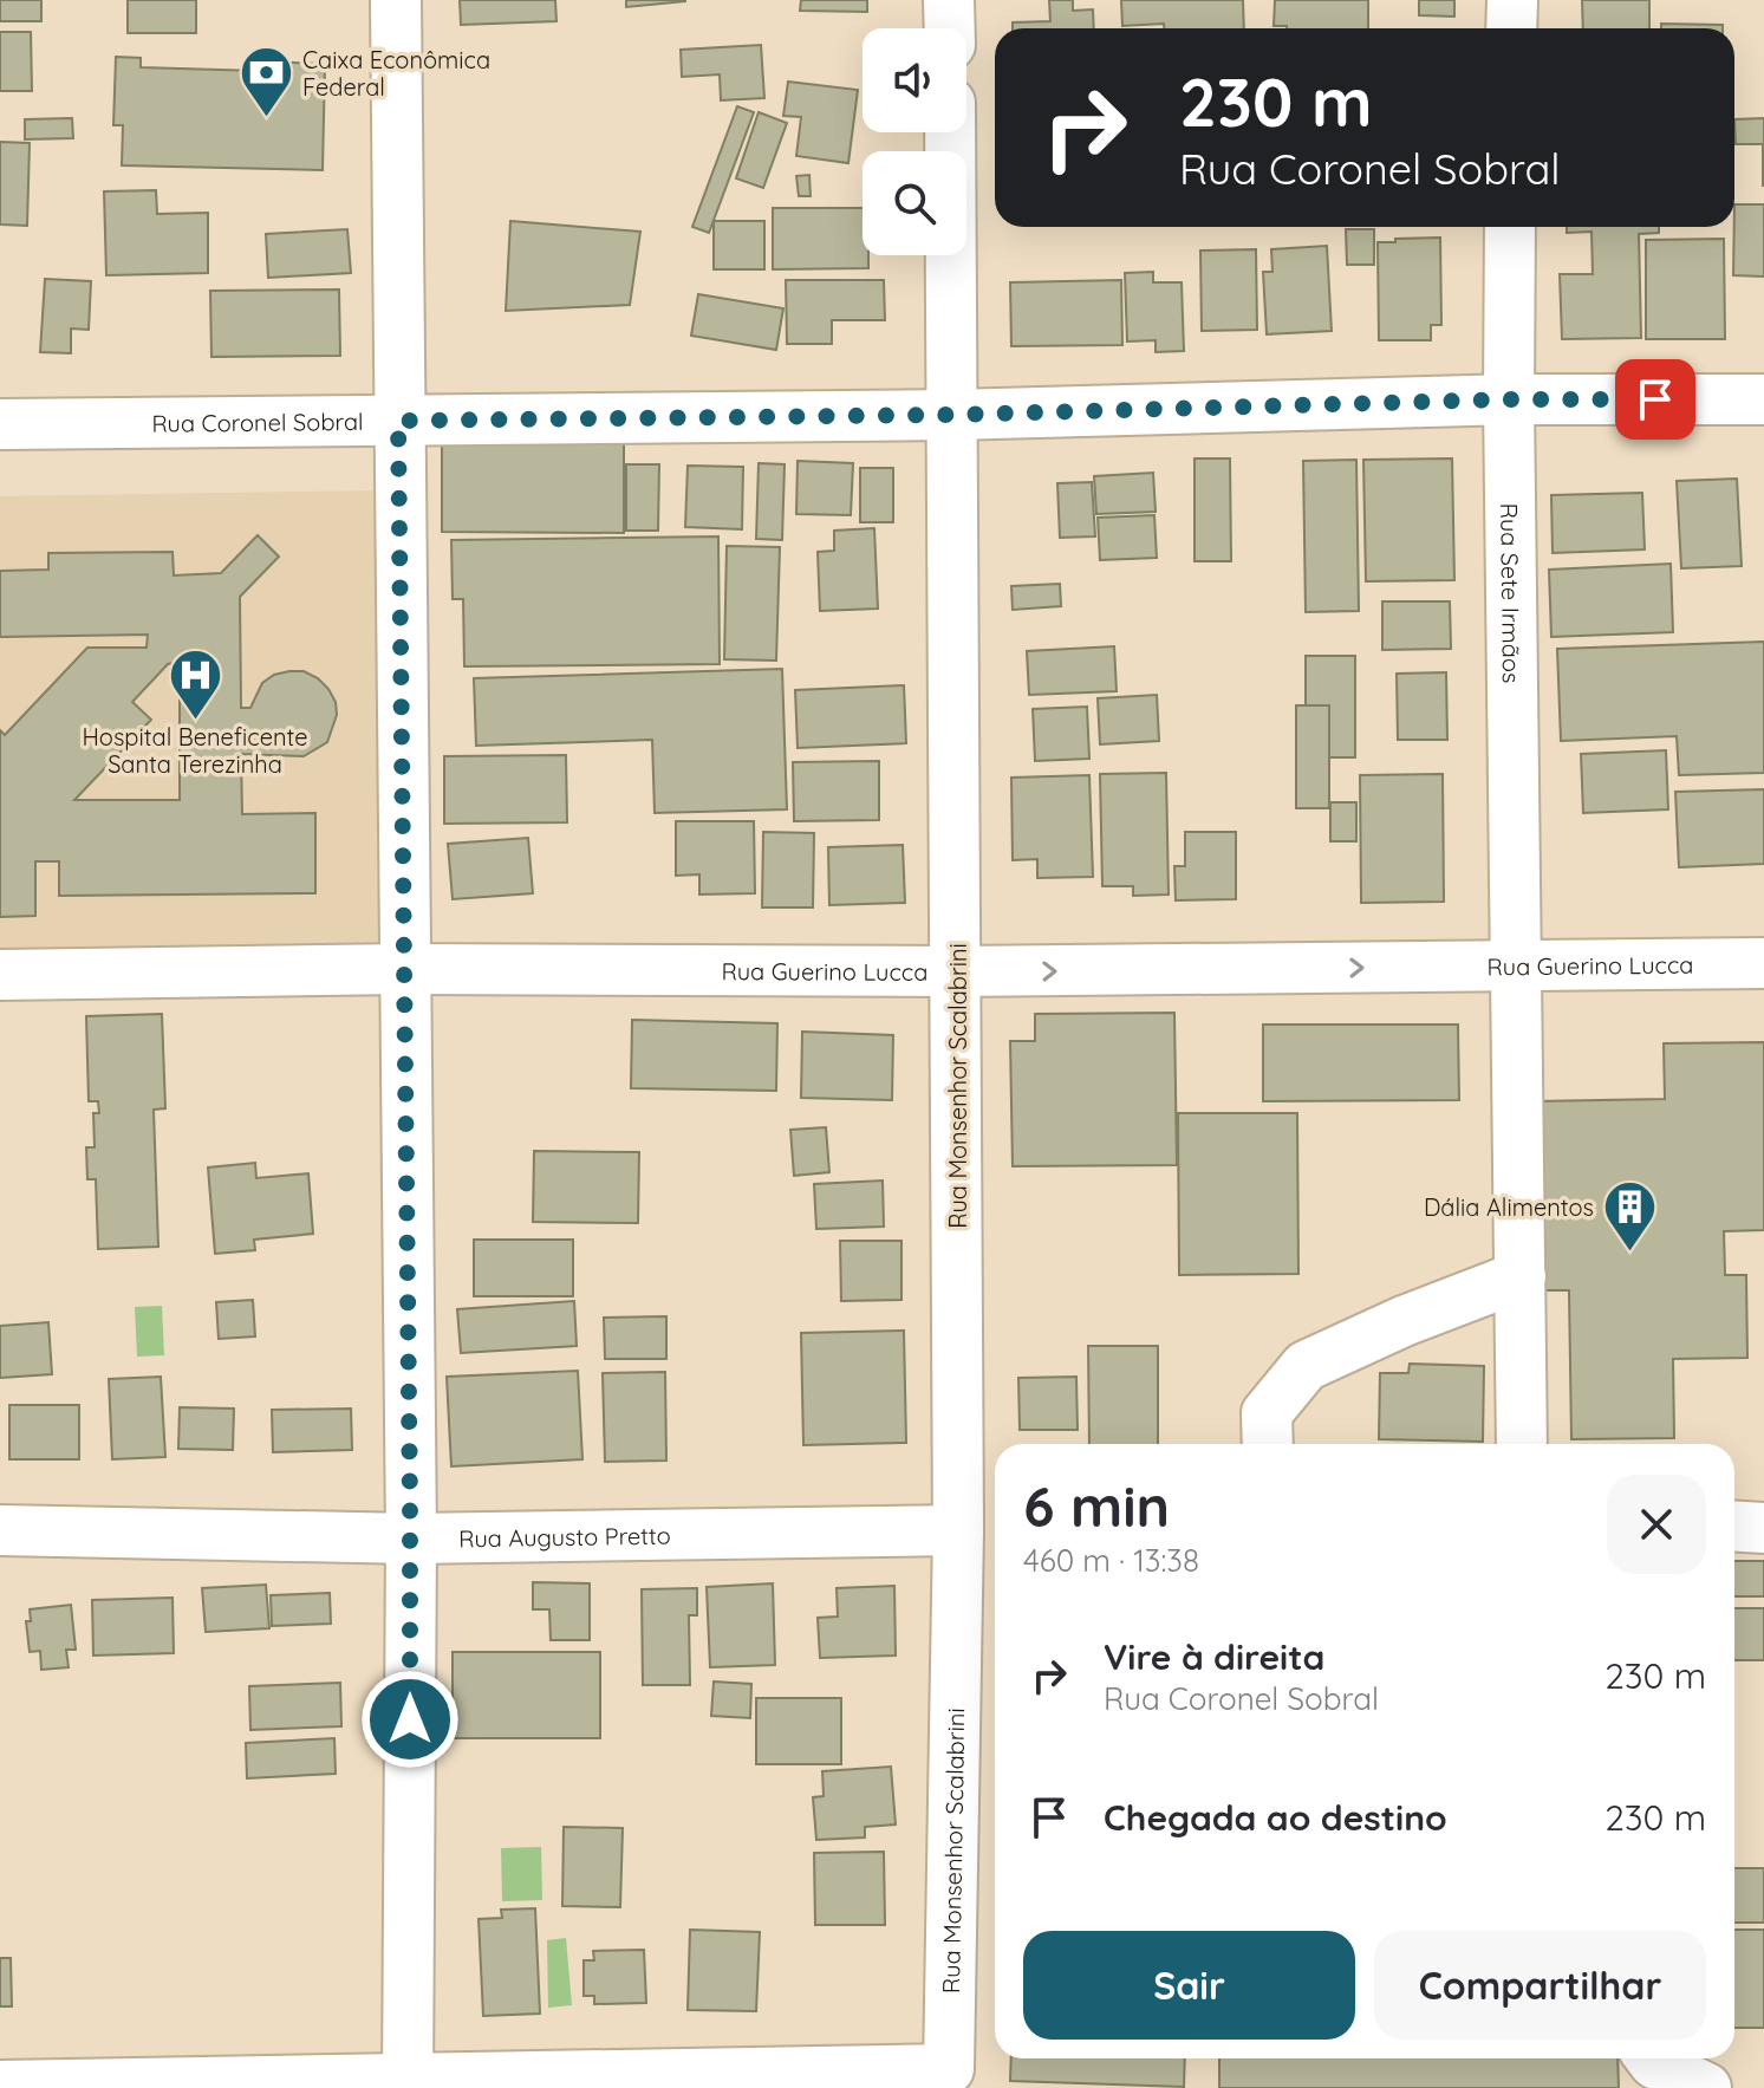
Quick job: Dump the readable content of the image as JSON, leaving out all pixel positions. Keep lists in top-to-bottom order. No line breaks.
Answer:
{"streets":{"street":["Rua Coronel Sobral","Rua Sete Irmãos","Rua Guerino Lucca","Rua Monsenhor Scalabrini","Rua Augusto Pretto"]},"crossings":[["Rua Coronel Sobral","Rua Sete Irmãos"],["Rua Coronel Sobral","Rua Monsenhor Scalabrini"],["Rua Sete Irmãos","Rua Guerino Lucca"],["Rua Guerino Lucca","Rua Monsenhor Scalabrini"],["Rua Monsenhor Scalabrini","Rua Augusto Pretto"]],"places":{"bank":["Caixa Econômica Federal"],"hospital":["Hospital Beneficente Santa Terezinha"],"building":["Dália Alimentos"]},"page":{"turn":["230 m","Rua Coronel Sobral"],"heading":["6 min","460 m · 13:38"],"list":[{"name":"Vire à direita","note":"Rua Coronel Sobral","value":"230 m"},{"name":"Chegada ao destino","value":"230 m"}],"buttons":["Sair","Compartilhar"]}}
